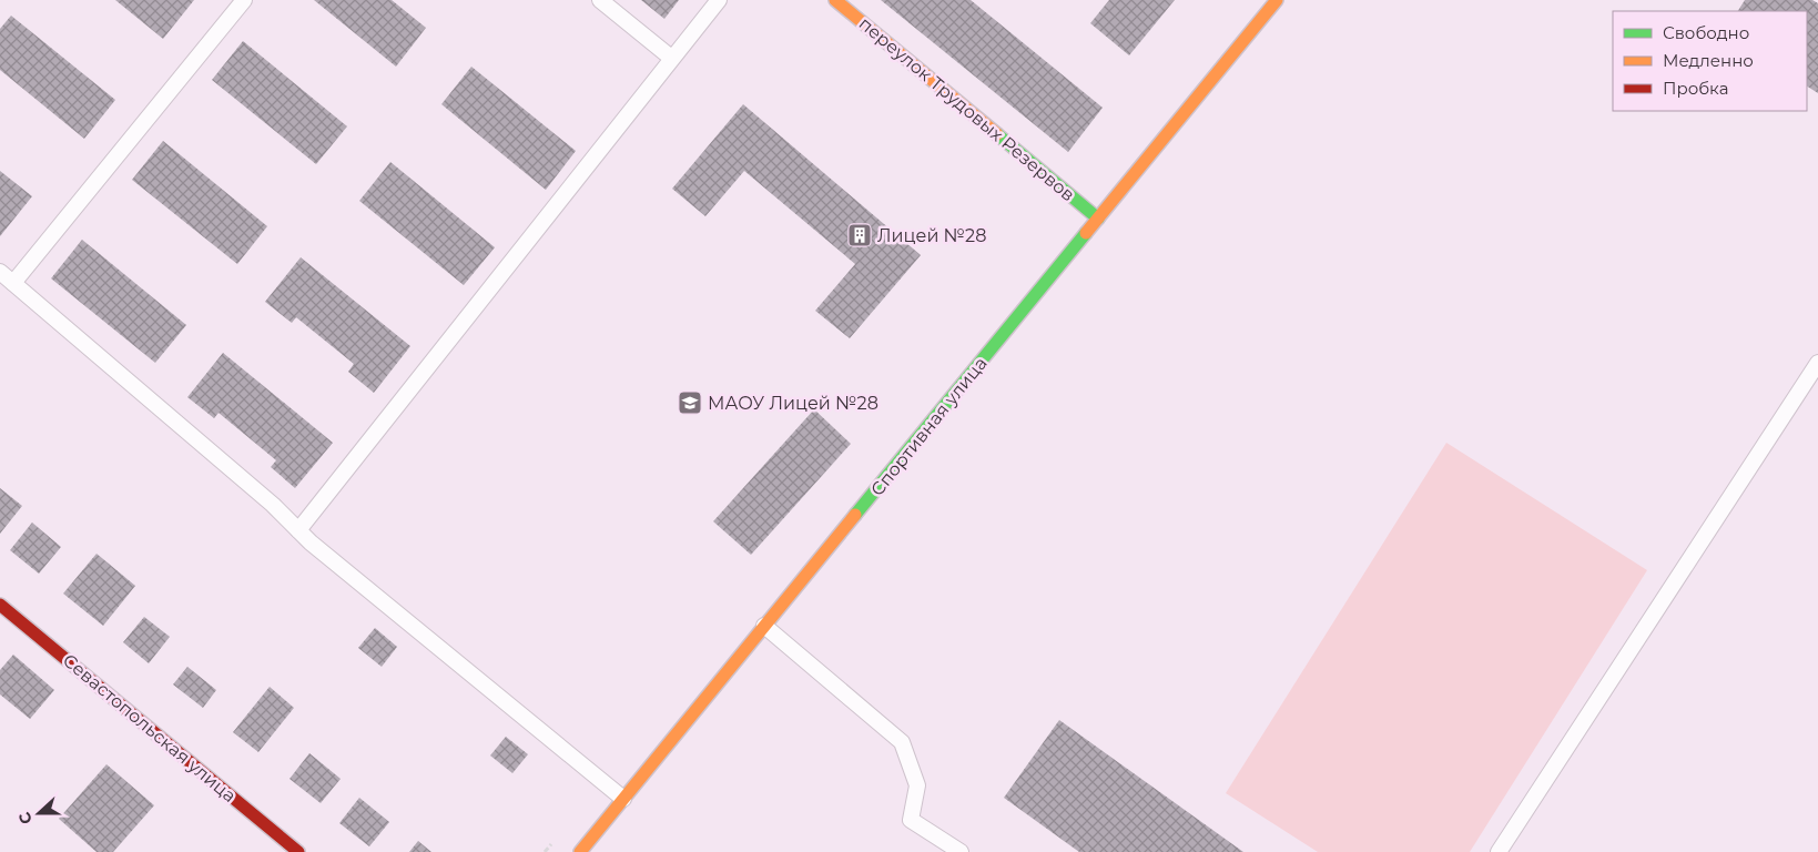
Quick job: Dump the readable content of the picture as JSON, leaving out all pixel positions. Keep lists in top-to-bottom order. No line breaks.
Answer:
{"streets":{"street":["переулок Трудовых Резервов","Спортивная улица","Севастопольская улица"]},"crossings":[["переулок Трудовых Резервов","Спортивная улица"]],"places":{"building":["Лицей №28"],"school or university":["МАОУ Лицей №28"]},"legend":["Свободно","Медленно","Пробка"],"north":"left"}
